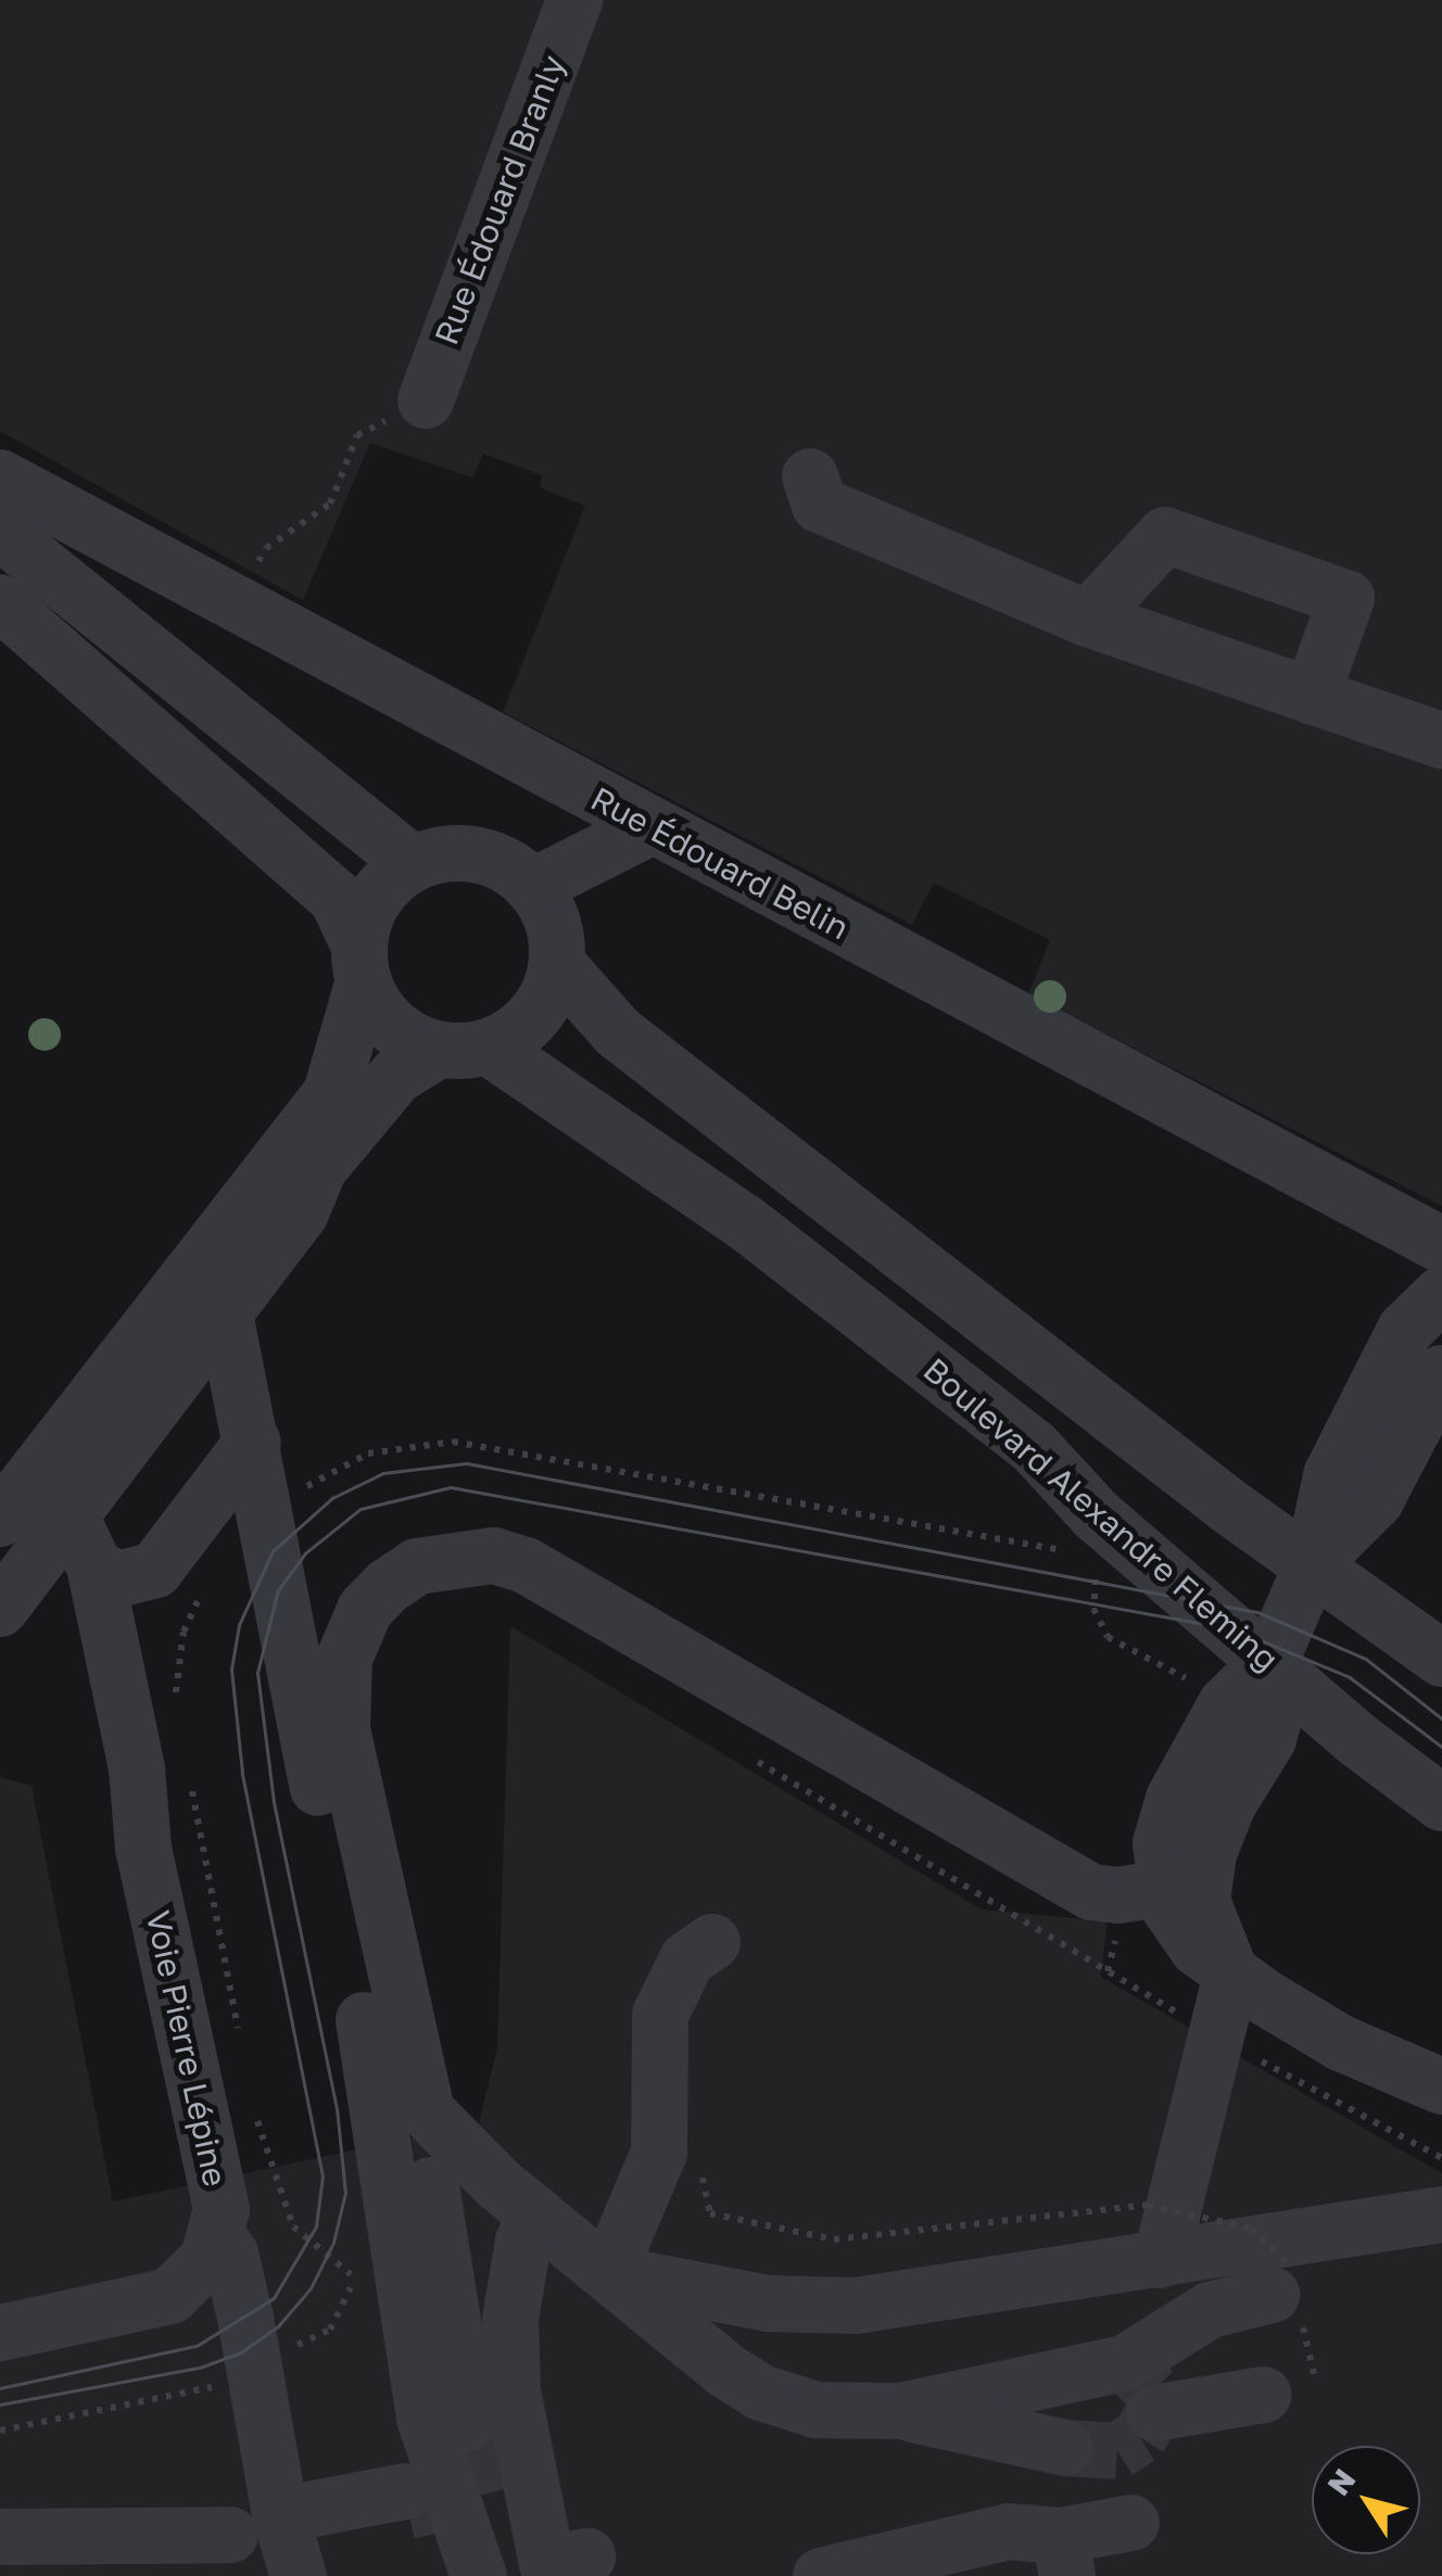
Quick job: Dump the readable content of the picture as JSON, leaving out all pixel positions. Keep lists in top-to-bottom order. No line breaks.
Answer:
{"streets":{"street":["Rue Édouard Branly","Rue Édouard Belin","Boulevard Alexandre Fleming","Voie Pierre Lépine"]},"north":"top left"}
